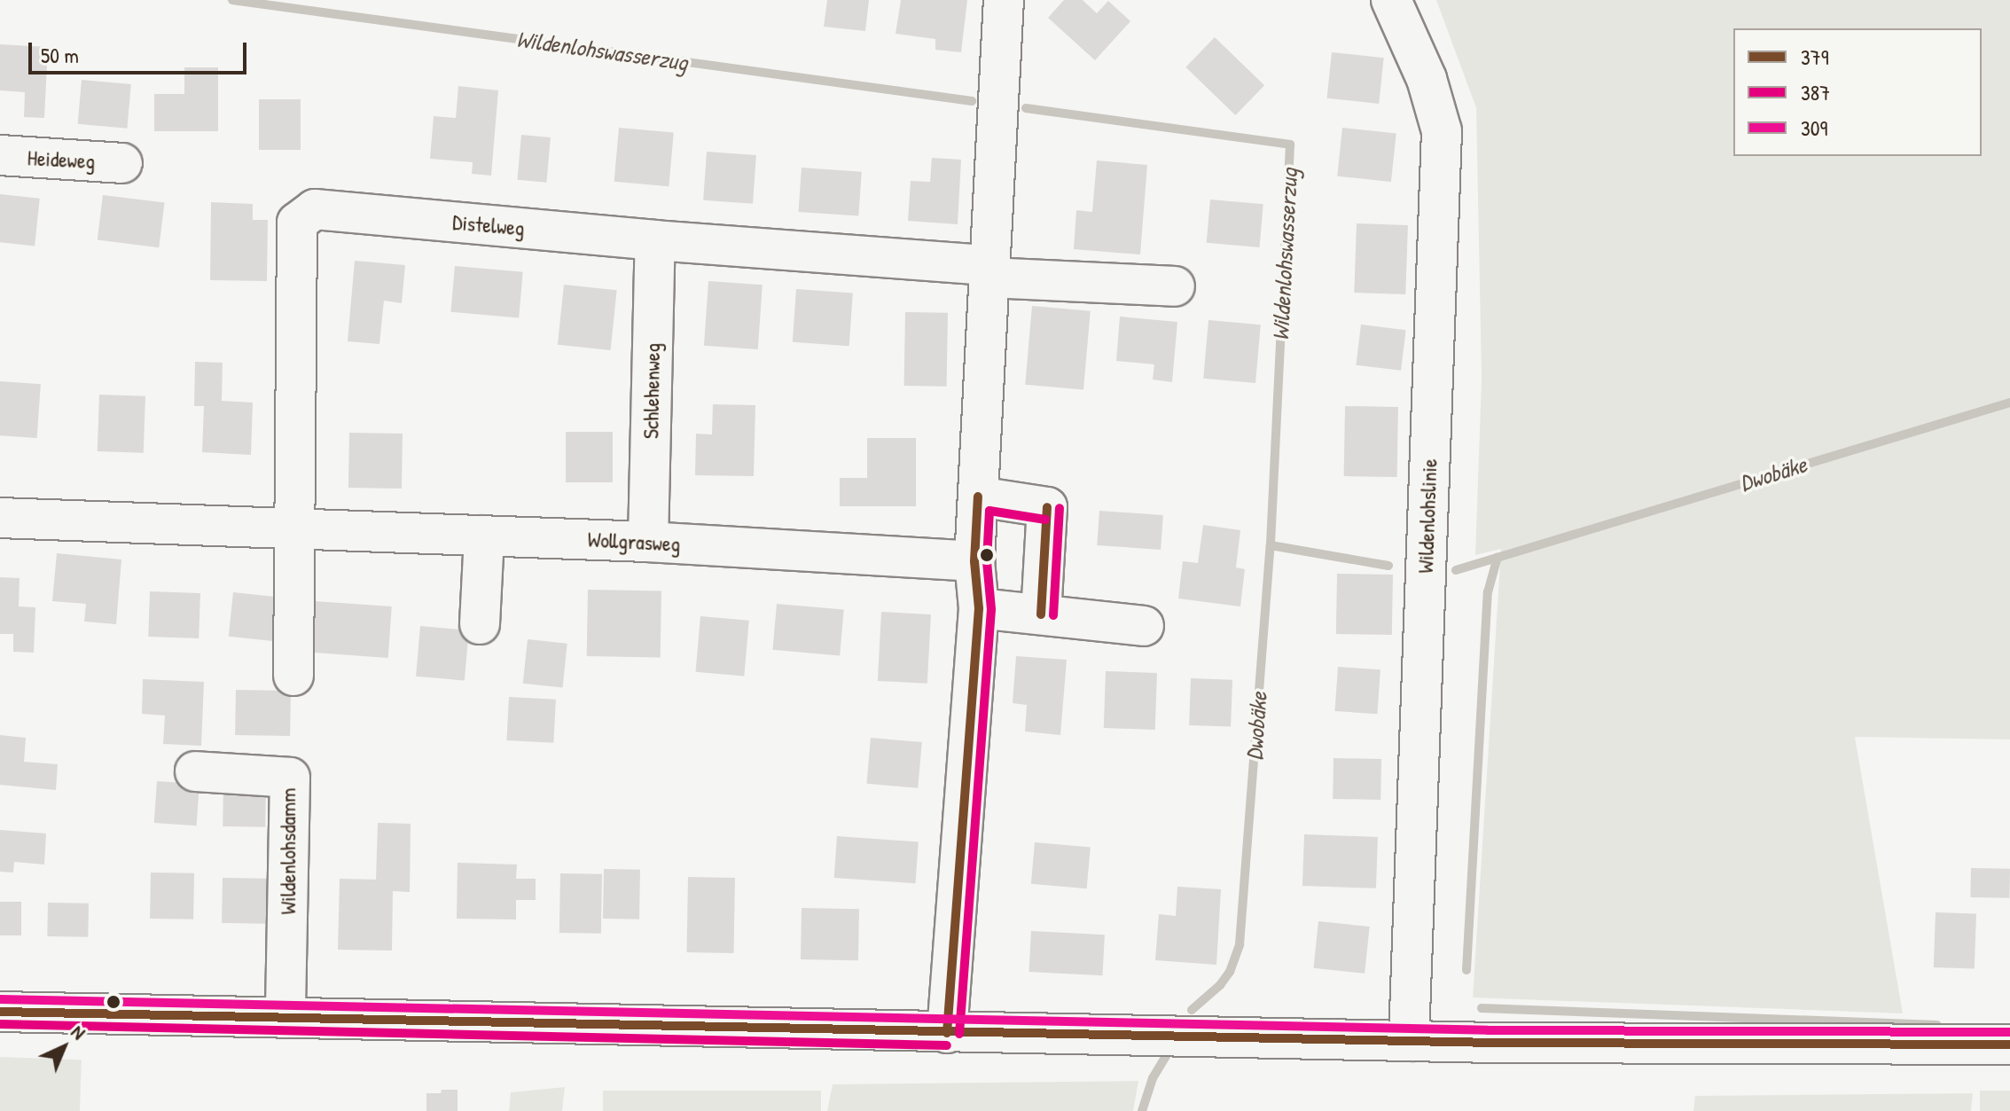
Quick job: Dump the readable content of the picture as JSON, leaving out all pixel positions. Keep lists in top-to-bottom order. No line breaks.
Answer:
{"streets":{"street":["Heideweg","Distelweg","Schlehenweg","Wildenlohslinie","Wollgrasweg","Wildenlohsdamm"]},"crossings":[["Distelweg","Schlehenweg"],["Distelweg","Wollgrasweg"],["Schlehenweg","Wollgrasweg"]],"water":["Wildenlohswasserzug","Dwobäke"],"lines":["transit line 379","transit line 387","transit line 309"],"legend":["379","387","309"],"scale_bar":"50 m","north":"top right"}
